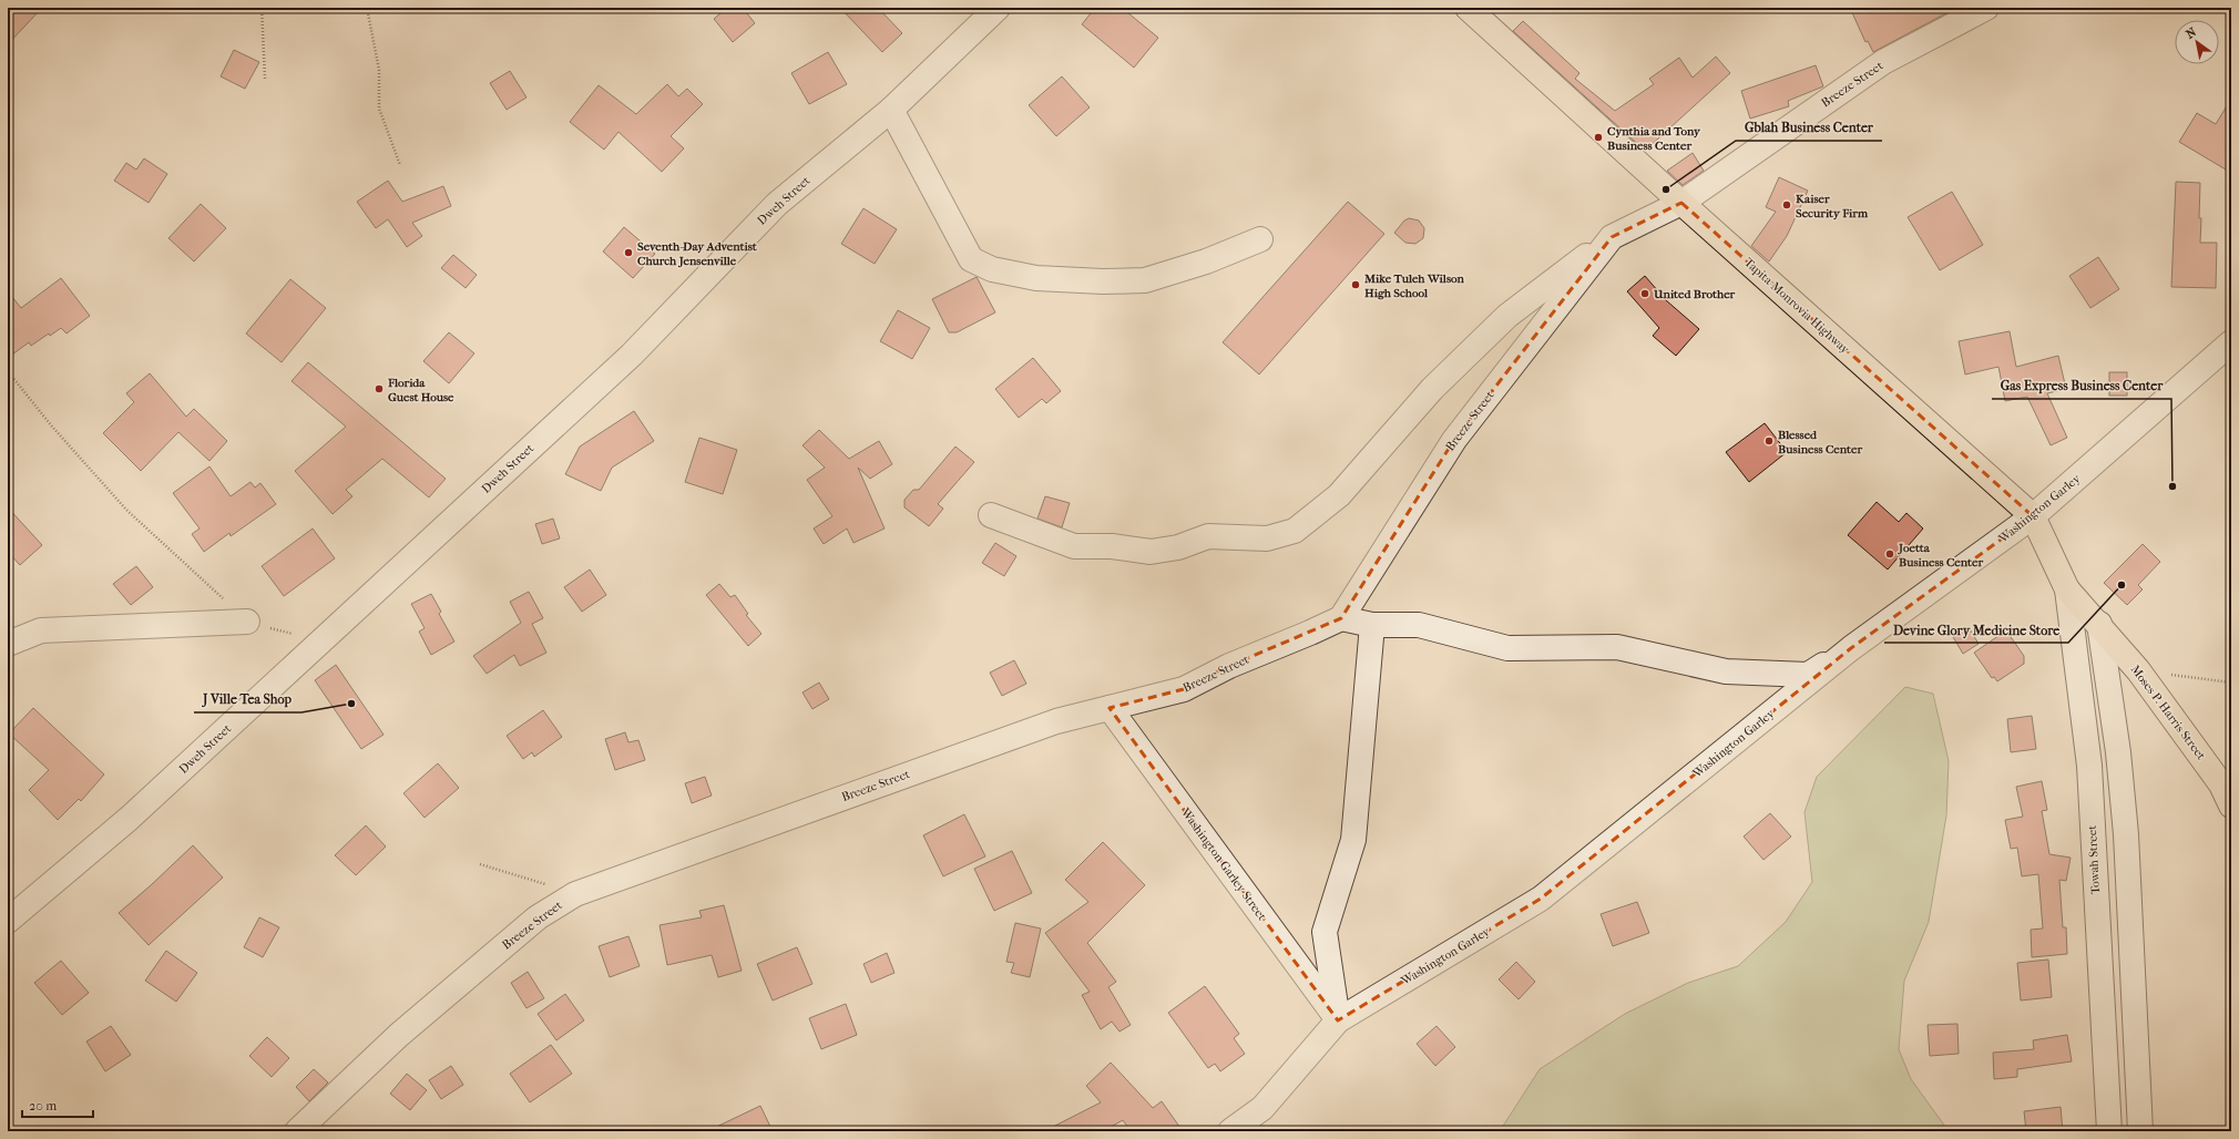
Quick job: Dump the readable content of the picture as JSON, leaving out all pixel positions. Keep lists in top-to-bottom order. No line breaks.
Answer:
{"streets":{"highway":["Tapita-Monrovia Highway","Moses P. Harris Street"],"street":["Breeze Street","Dweh Street","Washington Garley","Towah Street","Washington Garley Street"]},"crossings":[["Breeze Street","Tapita-Monrovia Highway"],["Breeze Street","Washington Garley Street"],["Tapita-Monrovia Highway","Washington Garley"],["Tapita-Monrovia Highway","Moses P. Harris Street"],["Tapita-Monrovia Highway","Towah Street"],["Washington Garley","Washington Garley Street"]],"places":["Cynthia and Tony Business Center","Gblah Business Center","Kaiser Security Firm","Seventh-Day Adventist Church Jensenville","Mike Tuleh Wilson High School","United Brother","Florida Guest House","Blessed Business Center","Gas Express Business Center","Joetta Business Center","Devine Glory Medicine Store","J Ville Tea Shop"],"scale_bar":"20 m","north":"top left"}
